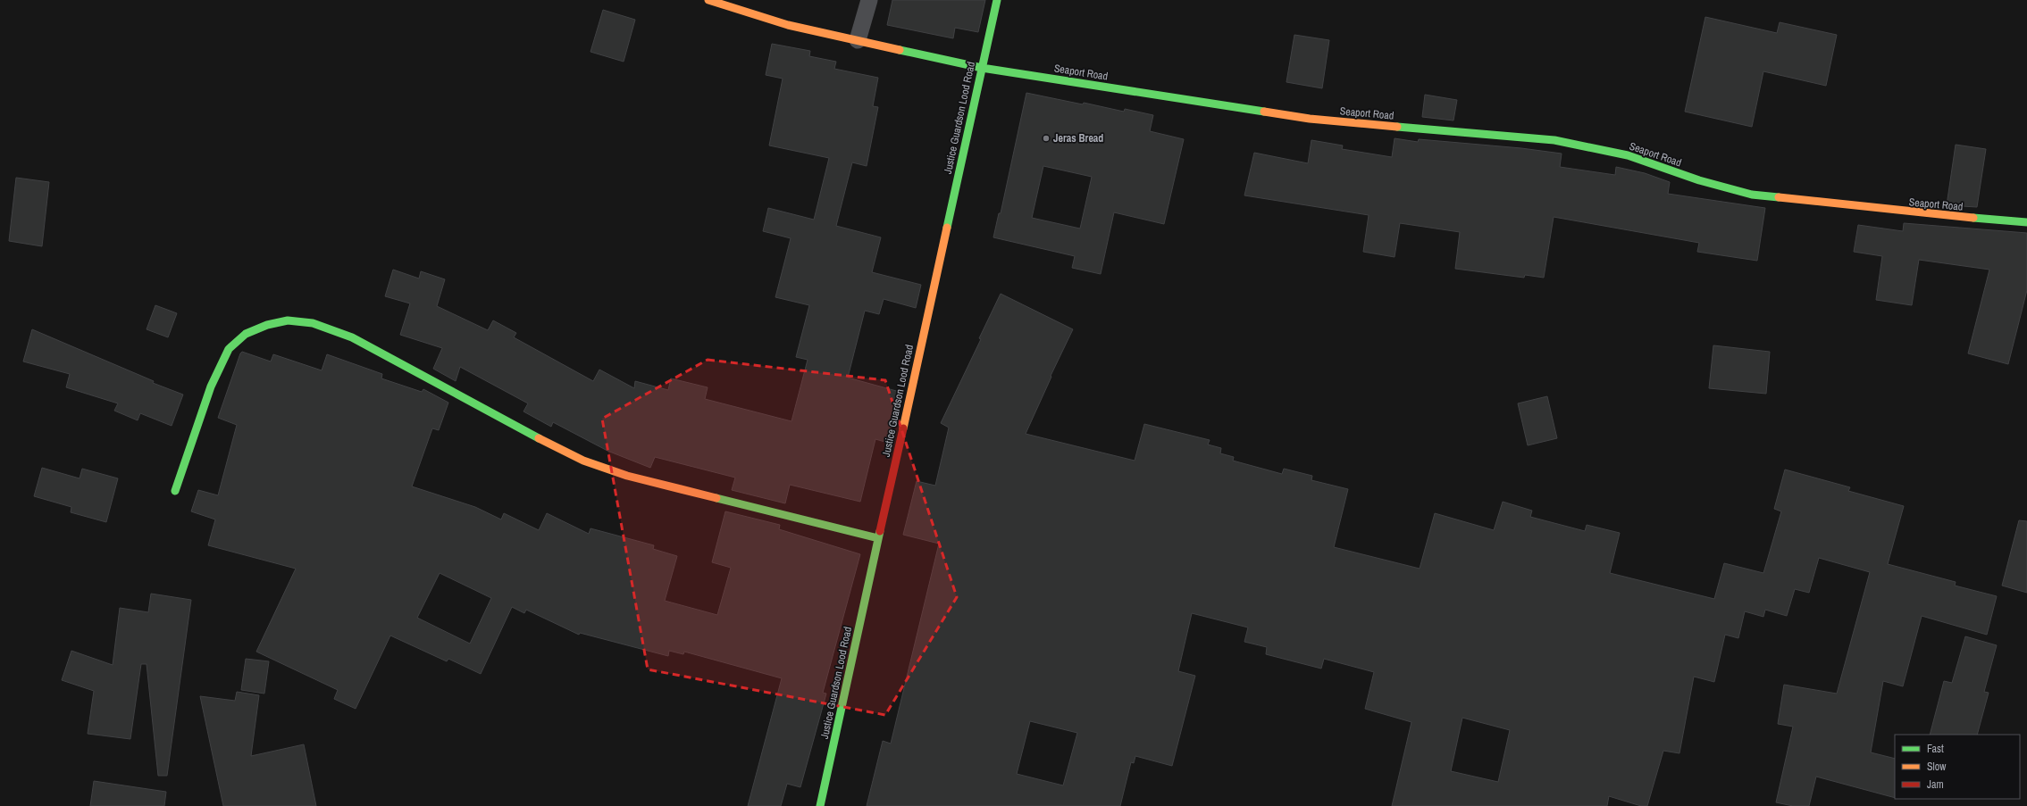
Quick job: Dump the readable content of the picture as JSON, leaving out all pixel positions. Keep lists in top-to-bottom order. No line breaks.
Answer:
{"streets":{"street":["Seaport Road","Justice Guardson Lood Road"]},"crossings":[["Seaport Road","Justice Guardson Lood Road"]],"places":["Jeras Bread"],"legend":["Fast","Slow","Jam"]}
